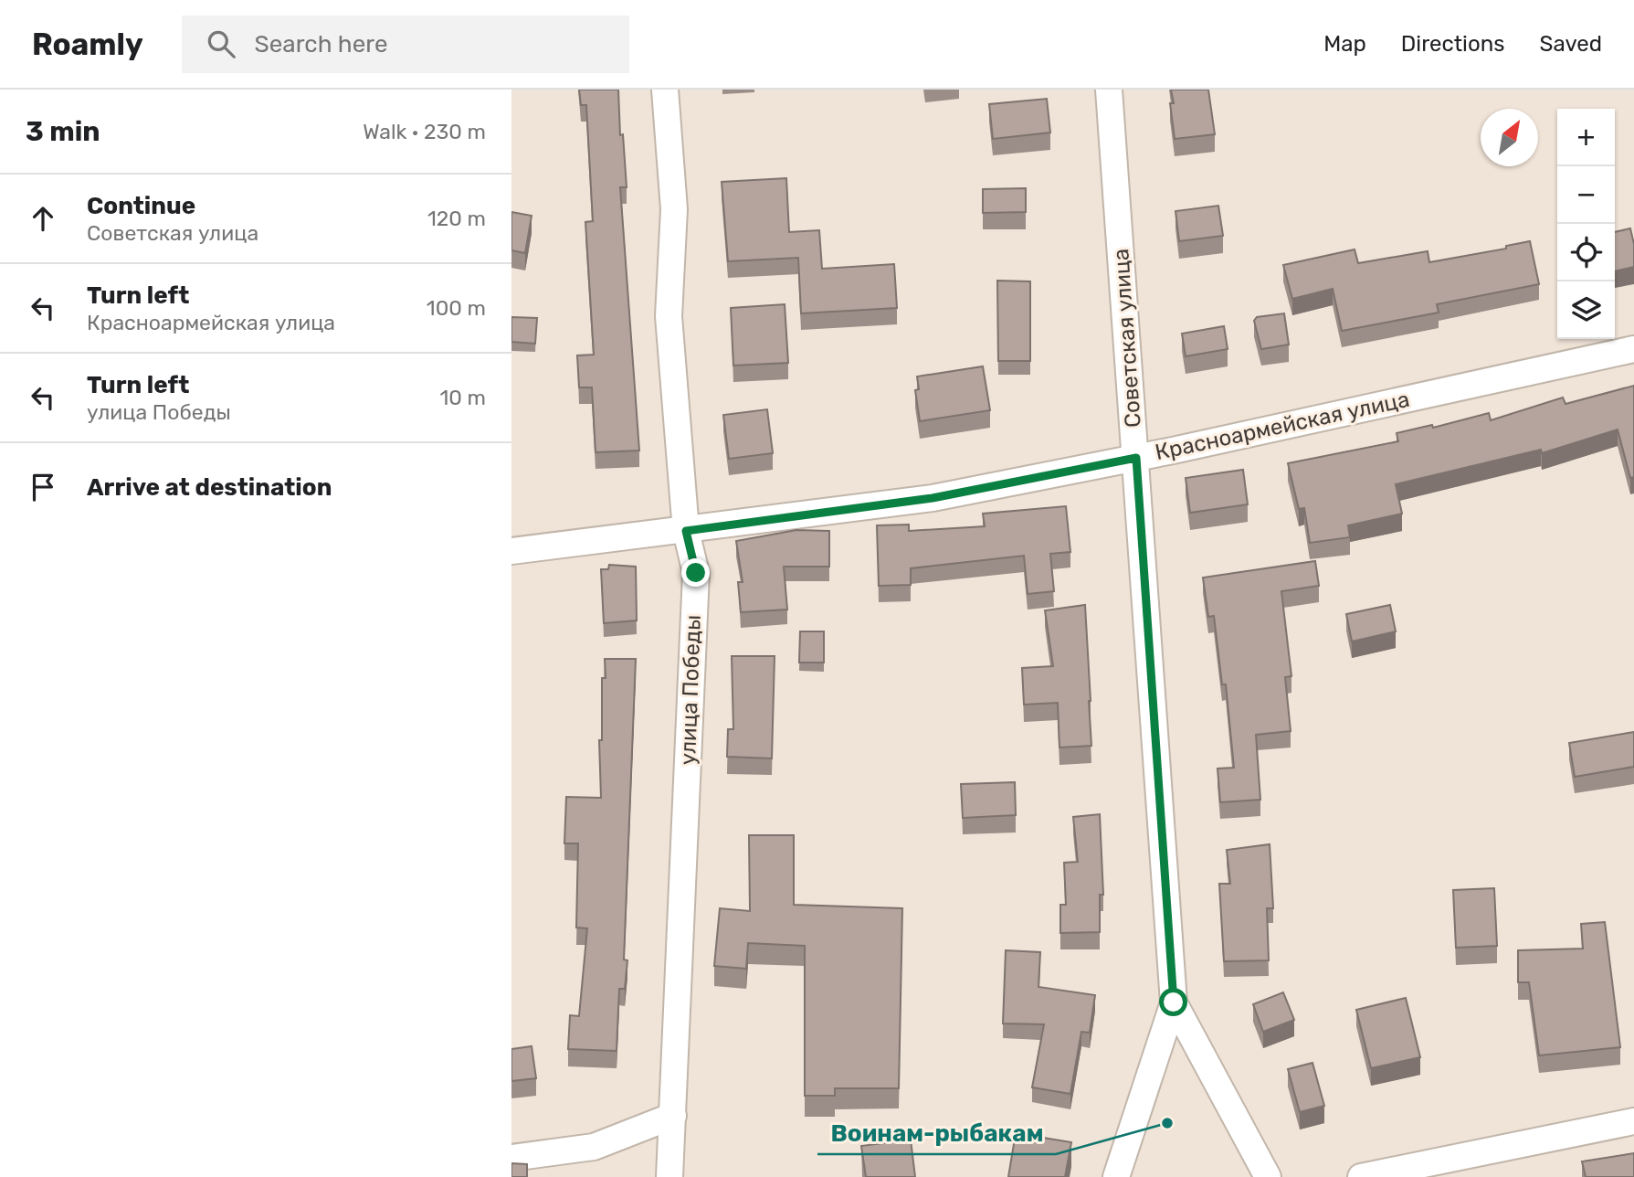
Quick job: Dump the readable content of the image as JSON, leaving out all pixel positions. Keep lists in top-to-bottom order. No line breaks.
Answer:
{"streets":{"street":["Советская улица","Красноармейская улица","улица Победы"]},"crossings":[["Советская улица","Красноармейская улица"],["Красноармейская улица","улица Победы"]],"places":["Воинам-рыбакам"],"north":"top right","page":{"header":"Roamly","search":"Search here","nav":["Map","Directions","Saved"],"heading":["3 min","Walk · 230 m"],"map_buttons":["+","−"],"list":[["Continue","Советская улица","120 m"],["Turn left","Красноармейская улица","100 m"],["Turn left","улица Победы","10 m"],"Arrive at destination"]}}
